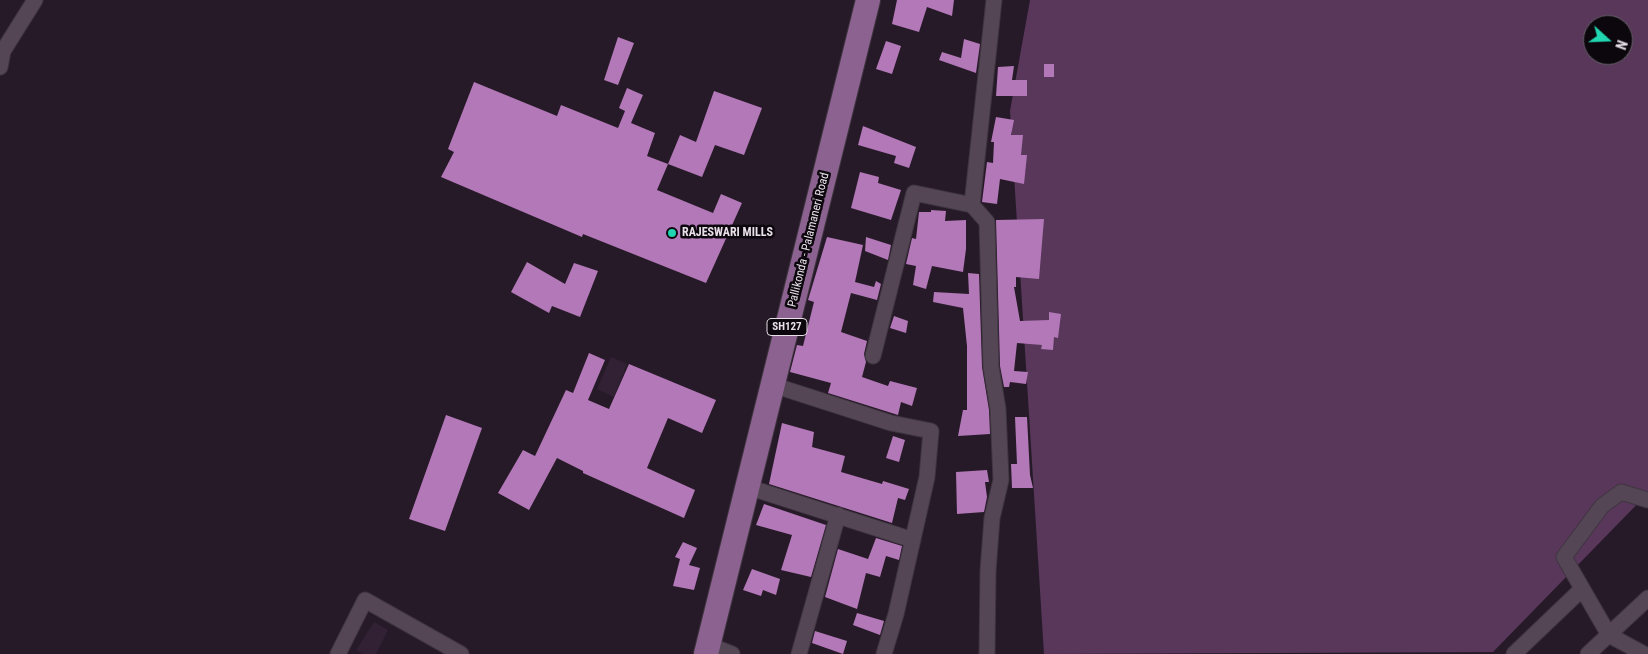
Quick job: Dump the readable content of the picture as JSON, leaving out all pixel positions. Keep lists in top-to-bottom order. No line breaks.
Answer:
{"streets":{"main road":["Pallikonda - Palamaneri Road","SH127"]},"places":["RAJESWARI MILLS"],"north":"right"}
